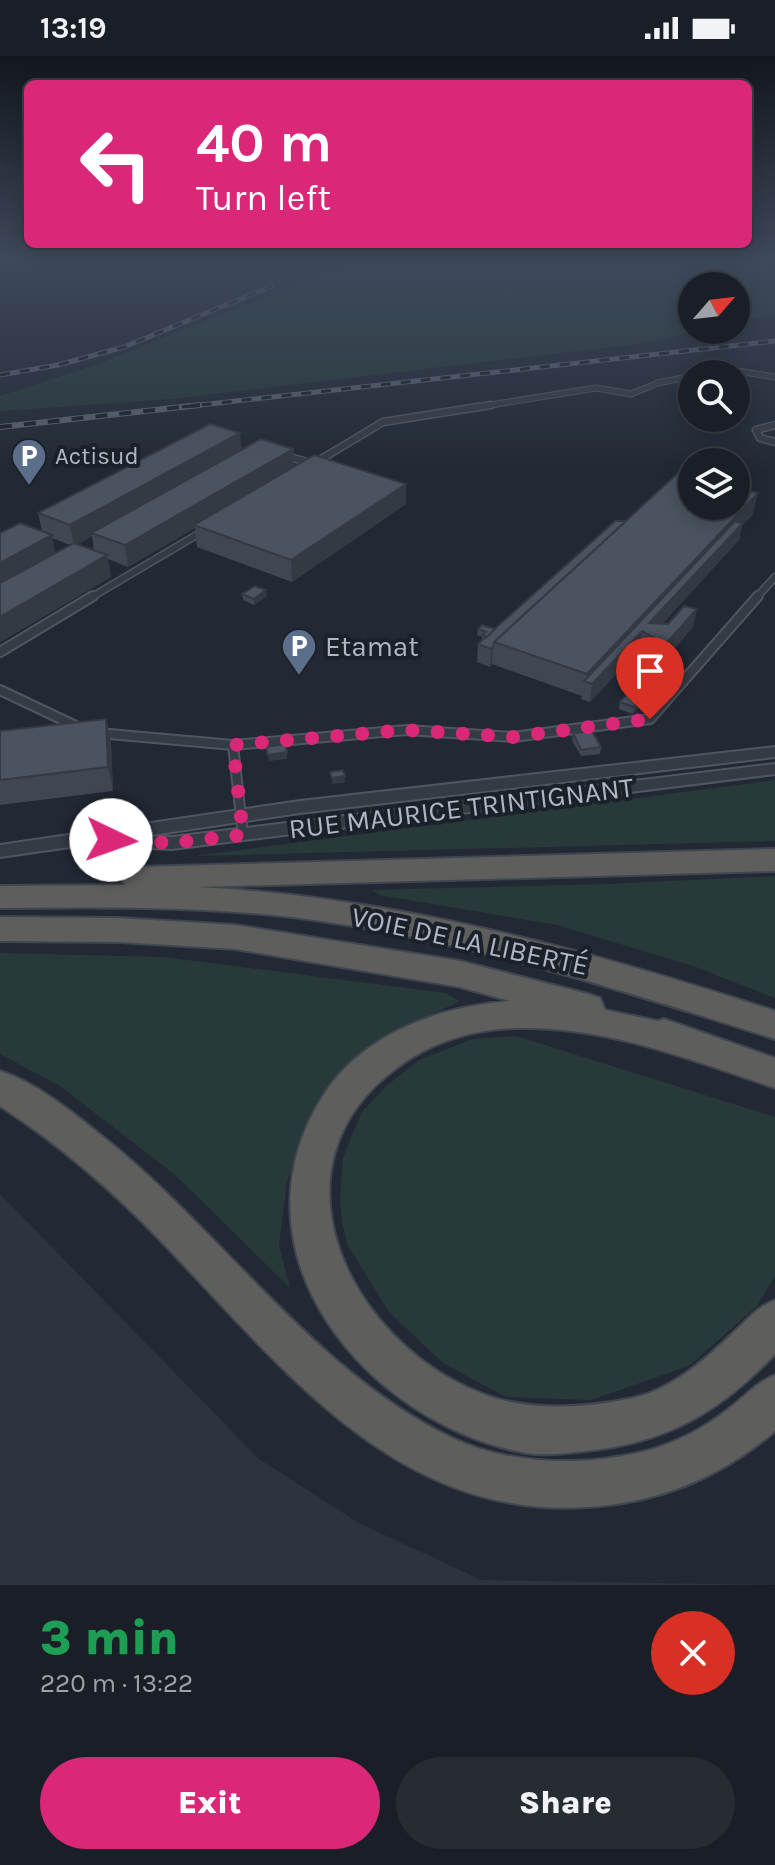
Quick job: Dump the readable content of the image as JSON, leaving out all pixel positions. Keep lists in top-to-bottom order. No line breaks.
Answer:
{"streets":{"highway":["VOIE DE LA LIBERTÉ"],"street":["RUE MAURICE TRINTIGNANT"]},"places":{"parking":["Actisud","Etamat"]},"north":"top right","page":{"status":"13:19","turn":["40 m","Turn left"],"heading":["3 min","220 m · 13:22"],"buttons":["Exit","Share"]}}
